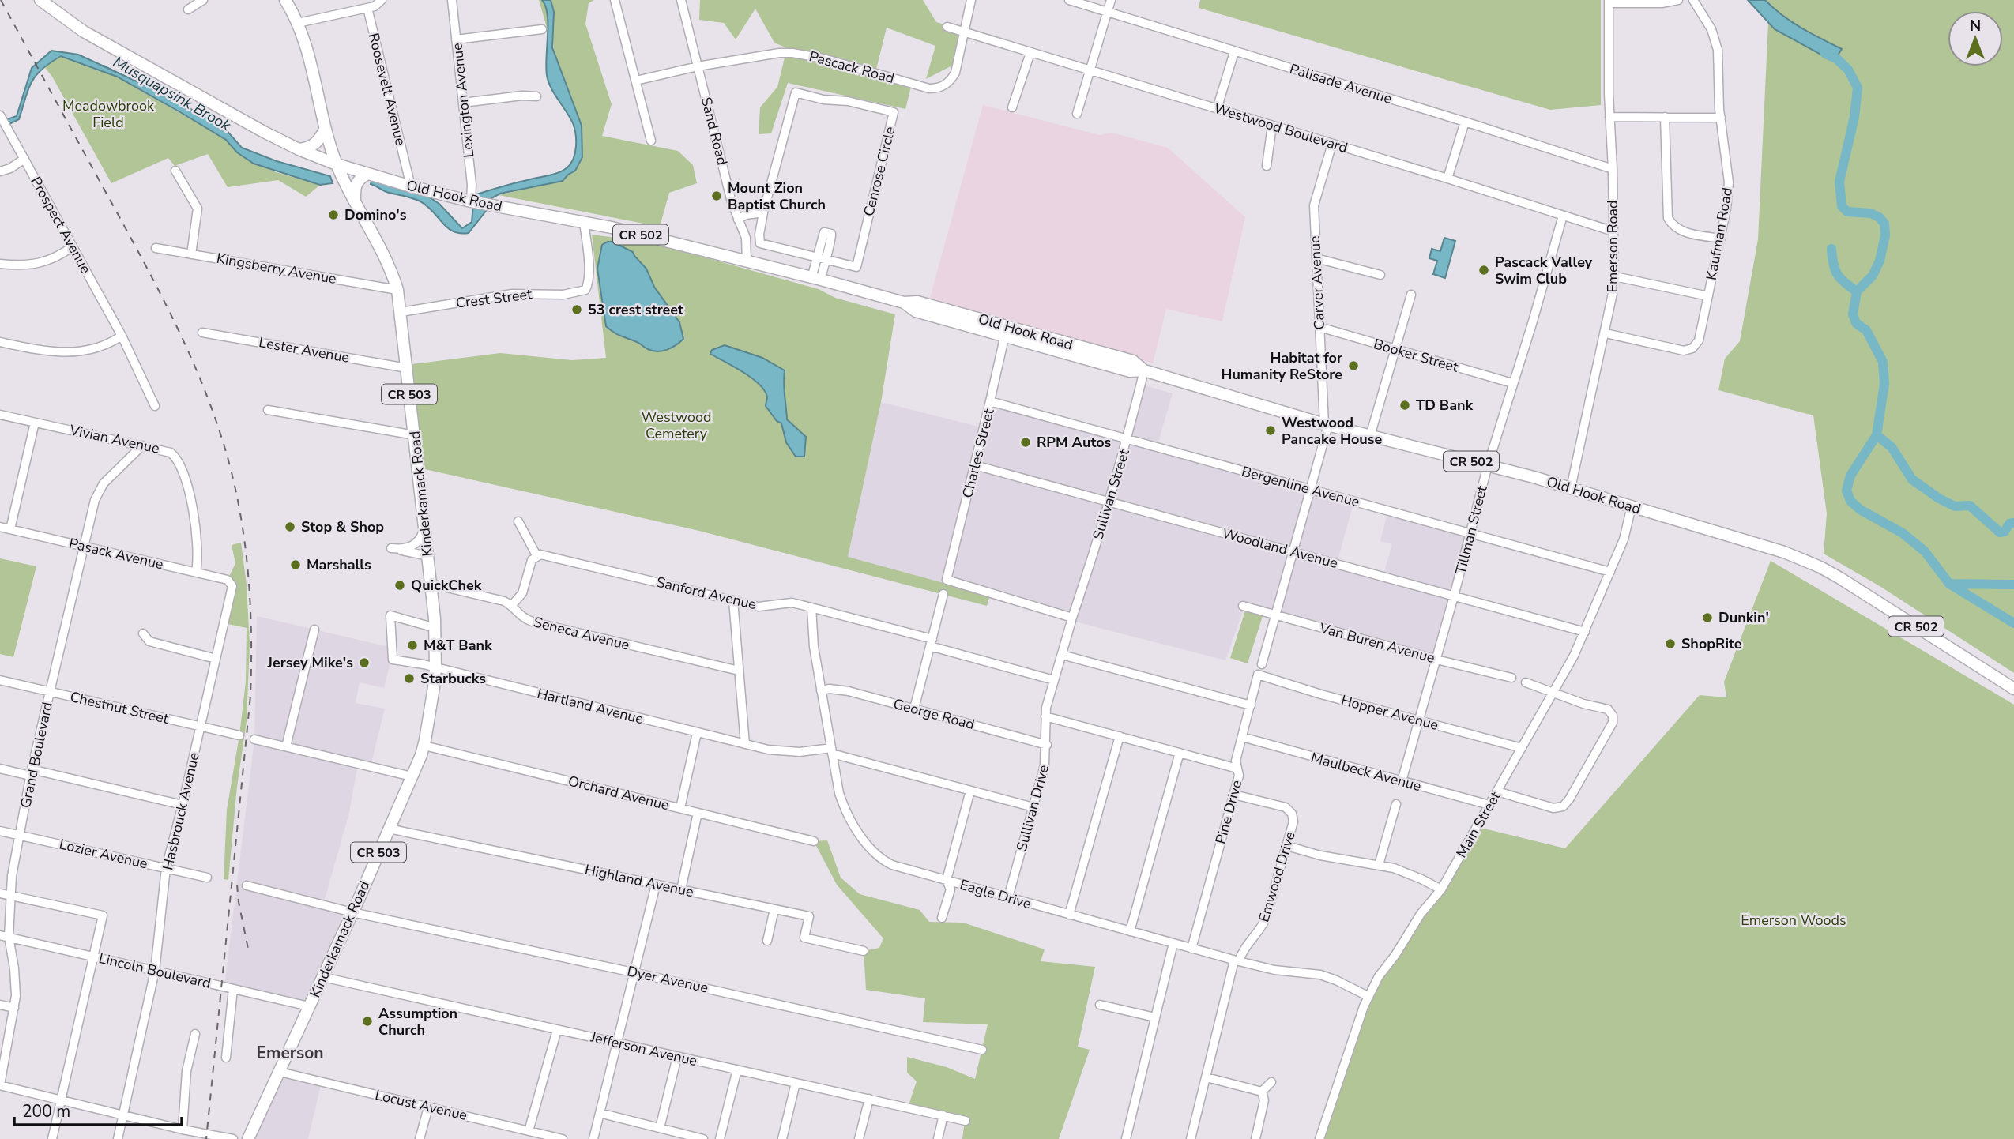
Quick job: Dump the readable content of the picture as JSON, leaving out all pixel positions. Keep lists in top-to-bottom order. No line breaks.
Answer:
{"streets":{"main road":["Old Hook Road","CR 502","CR 503","Kinderkamack Road"],"street":["Pascack Road","Palisade Avenue","Roosevelt Avenue","Lexington Avenue","Westwood Boulevard","Sand Road","Cenrose Circle","Prospect Avenue","Kaufman Road","Emerson Road","Kingsberry Avenue","Carver Avenue","Crest Street","Lester Avenue","Booker Street","Vivian Avenue","Charles Street","Bergenline Avenue","Sullivan Street","Tillman Street","Woodland Avenue","Pasack Avenue","Sanford Avenue","Seneca Avenue","Van Buren Avenue","Hartland Avenue","Chestnut Street","Hopper Avenue","George Road","Grand Boulevard","Maulbeck Avenue","Orchard Avenue","Sullivan Drive","Hasbrouck Avenue","Pine Drive","Main Street","Lozier Avenue","Emwood Drive","Highland Avenue","Eagle Drive","Lincoln Boulevard","Dyer Avenue","Jefferson Avenue","Locust Avenue"]},"crossings":[["Pascack Road","Westwood Boulevard"],["Pascack Road","Sand Road"],["Palisade Avenue","Emerson Road"],["Roosevelt Avenue","Old Hook Road"],["Lexington Avenue","Old Hook Road"],["Westwood Boulevard","Emerson Road"],["Westwood Boulevard","Carver Avenue"],["Westwood Boulevard","Tillman Street"],["Sand Road","Old Hook Road"],["Old Hook Road","Emerson Road"],["Old Hook Road","Carver Avenue"],["Old Hook Road","Crest Street"],["Old Hook Road","Charles Street"],["Old Hook Road","Kinderkamack Road"],["Old Hook Road","Sullivan Street"],["Old Hook Road","Tillman Street"],["Old Hook Road","Main Street"],["Kaufman Road","Emerson Road"],["Kingsberry Avenue","Kinderkamack Road"],["Carver Avenue","Booker Street"],["Carver Avenue","Bergenline Avenue"],["Carver Avenue","Woodland Avenue"],["Carver Avenue","Van Buren Avenue"],["Crest Street","Kinderkamack Road"],["Lester Avenue","Kinderkamack Road"],["Booker Street","Tillman Street"],["Vivian Avenue","Pasack Avenue"],["Vivian Avenue","Grand Boulevard"],["Charles Street","Bergenline Avenue"],["Charles Street","Sullivan Street"],["Charles Street","Woodland Avenue"],["Charles Street","Sullivan Drive"],["Bergenline Avenue","Sullivan Street"],["Bergenline Avenue","Tillman Street"],["Bergenline Avenue","Main Street"],["Kinderkamack Road","Seneca Avenue"],["Kinderkamack Road","Hartland Avenue"],["Kinderkamack Road","Orchard Avenue"],["Kinderkamack Road","Highland Avenue"],["Kinderkamack Road","Lincoln Boulevard"],["Kinderkamack Road","Dyer Avenue"],["Kinderkamack Road","Jefferson Avenue"],["Kinderkamack Road","Locust Avenue"],["Sullivan Street","Woodland Avenue"],["Sullivan Street","Sullivan Drive"],["Tillman Street","Woodland Avenue"],["Tillman Street","Van Buren Avenue"],["Tillman Street","Hopper Avenue"],["Tillman Street","Maulbeck Avenue"],["Woodland Avenue","Main Street"],["Pasack Avenue","Grand Boulevard"],["Pasack Avenue","Hasbrouck Avenue"],["Sanford Avenue","Sullivan Drive"],["Sanford Avenue","Eagle Drive"],["Hartland Avenue","Sullivan Drive"],["Hartland Avenue","Eagle Drive"],["Chestnut Street","Grand Boulevard"],["Chestnut Street","Hasbrouck Avenue"],["Hopper Avenue","Pine Drive"],["Hopper Avenue","Main Street"],["George Road","Sullivan Drive"],["George Road","Eagle Drive"],["Grand Boulevard","Lozier Avenue"],["Grand Boulevard","Lincoln Boulevard"],["Maulbeck Avenue","Pine Drive"],["Maulbeck Avenue","Main Street"],["Sullivan Drive","Eagle Drive"],["Hasbrouck Avenue","Lozier Avenue"],["Hasbrouck Avenue","Lincoln Boulevard"],["Pine Drive","Emwood Drive"],["Pine Drive","Eagle Drive"],["Main Street","Eagle Drive"],["Emwood Drive","Eagle Drive"]],"districts":["Emerson"],"water":["Musquapsink Brook"],"parks":["Meadowbrook Field","Westwood Cemetery","Emerson Woods"],"places":["Mount Zion Baptist Church","Domino's","Pascack Valley Swim Club","53 crest street","Habitat for Humanity ReStore","TD Bank","Westwood Pancake House","RPM Autos","Stop & Shop","Marshalls","QuickChek","Dunkin'","ShopRite","M&T Bank","Jersey Mike's","Starbucks","Assumption Church"],"scale_bar":"200 m","north":"top"}
